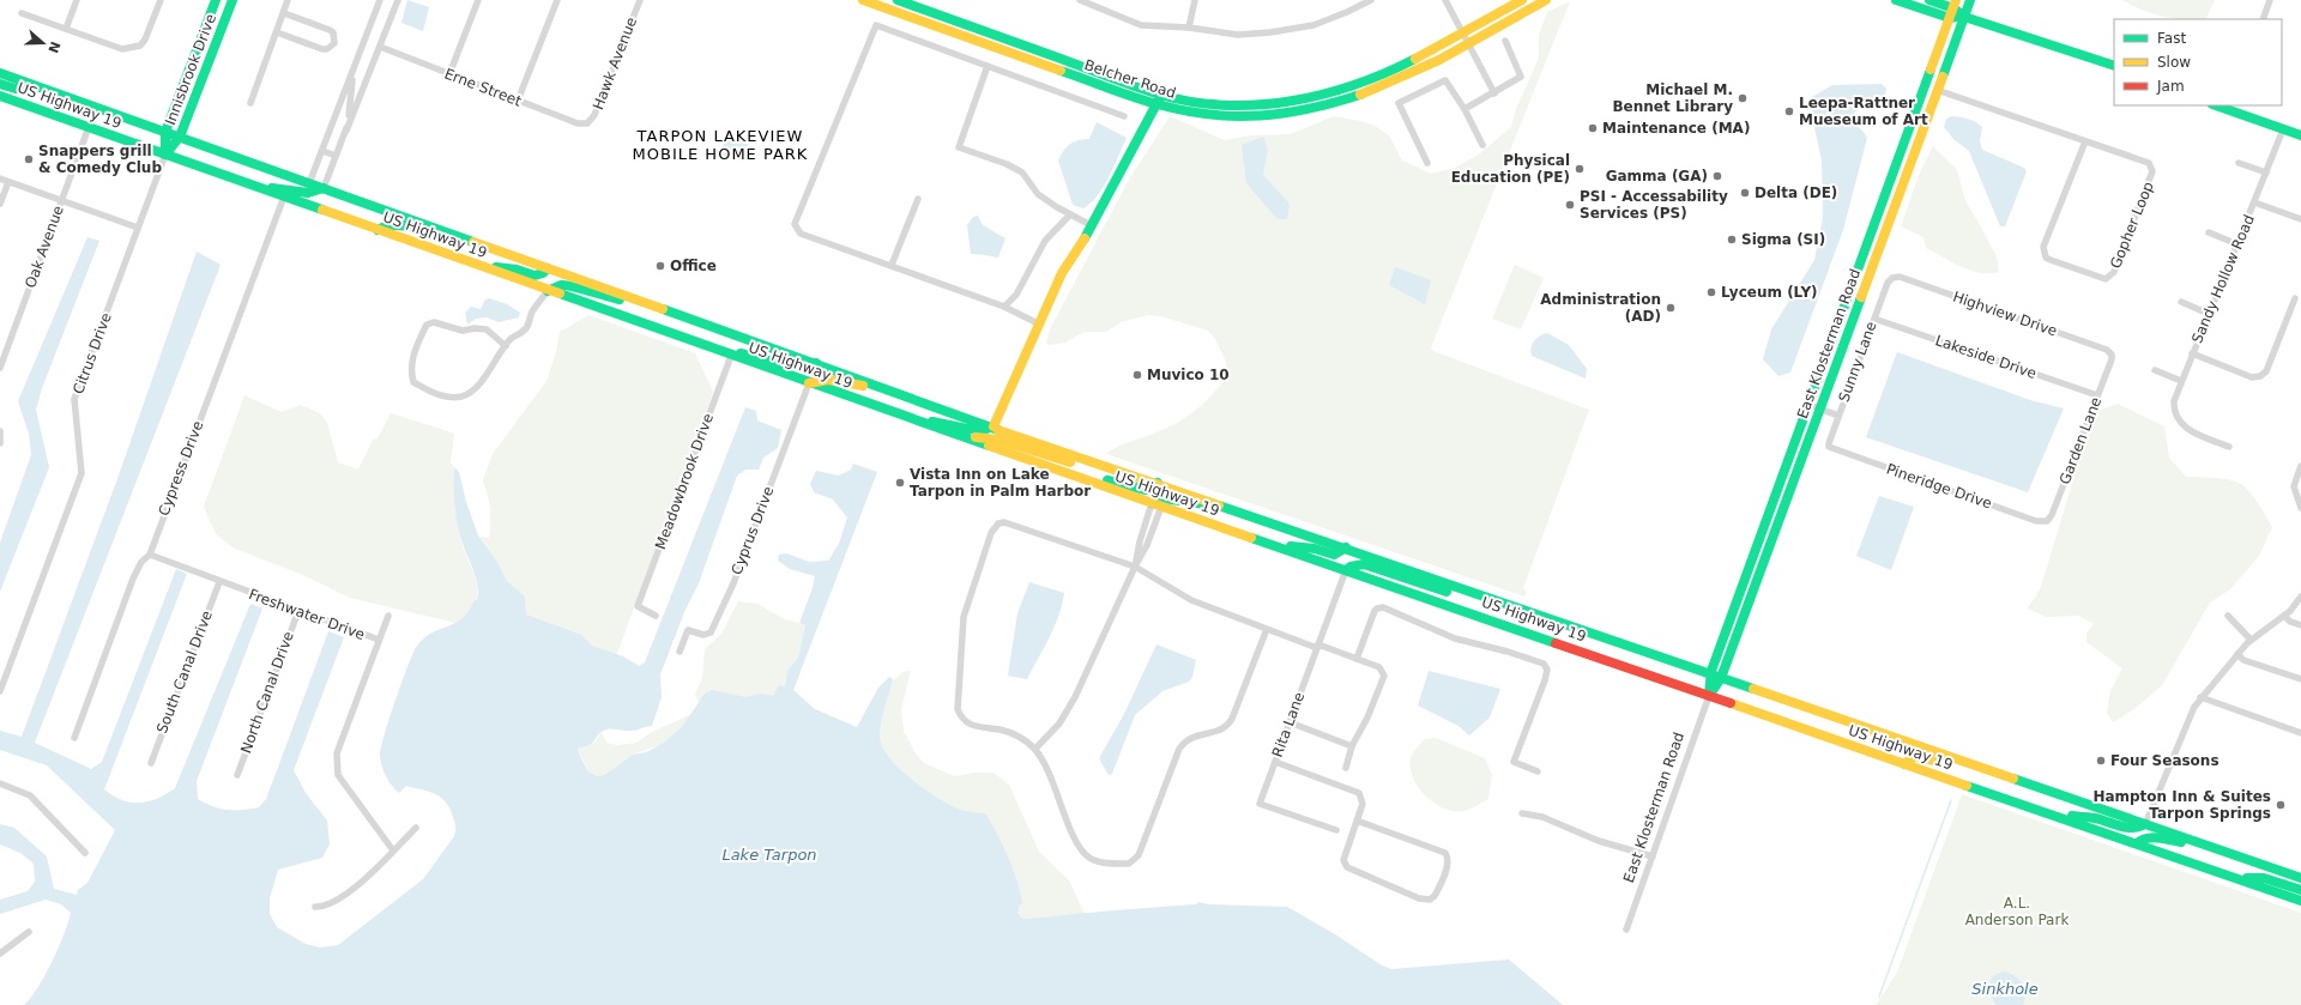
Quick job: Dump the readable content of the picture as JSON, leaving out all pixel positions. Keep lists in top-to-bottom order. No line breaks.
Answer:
{"streets":{"main road":["Innisbrook Drive","Belcher Road","US Highway 19","East Klosterman Road"],"street":["Hawk Avenue","Erne Street","Gopher Loop","Oak Avenue","Sandy Hollow Road","Highview Drive","Citrus Drive","Lakeside Drive","Sunny Lane","Garden Lane","Cypress Drive","Meadowbrook Drive","Pineridge Drive","Cyprus Drive","Freshwater Drive","South Canal Drive","North Canal Drive","Rita Lane"]},"crossings":[["Hawk Avenue","Erne Street"],["Innisbrook Drive","US Highway 19"],["Innisbrook Drive","Citrus Drive"],["US Highway 19","Oak Avenue"],["US Highway 19","East Klosterman Road"],["US Highway 19","Citrus Drive"],["US Highway 19","Cypress Drive"],["US Highway 19","Meadowbrook Drive"],["US Highway 19","Cyprus Drive"],["US Highway 19","Rita Lane"],["Gopher Loop","East Klosterman Road"],["Highview Drive","Sunny Lane"],["Highview Drive","Garden Lane"],["Lakeside Drive","Sunny Lane"],["Lakeside Drive","Garden Lane"],["Sunny Lane","Pineridge Drive"],["Garden Lane","Pineridge Drive"],["Cypress Drive","Freshwater Drive"],["Freshwater Drive","South Canal Drive"],["Freshwater Drive","North Canal Drive"]],"districts":["TARPON LAKEVIEW MOBILE HOME PARK"],"water":["Lake Tarpon","Sinkhole"],"parks":["A.L. Anderson Park"],"places":["Michael M. Bennet Library","Leepa-Rattner Mueseum of Art","Maintenance (MA)","Snappers grill & Comedy Club","Physical Education (PE)","Gamma (GA)","Delta (DE)","PSI - Accessability Services (PS)","Sigma (SI)","Office","Lyceum (LY)","Administration (AD)","Muvico 10","Vista Inn on Lake Tarpon in Palm Harbor","Four Seasons","Hampton Inn & Suites Tarpon Springs"],"legend":["Fast","Slow","Jam"],"north":"right"}
